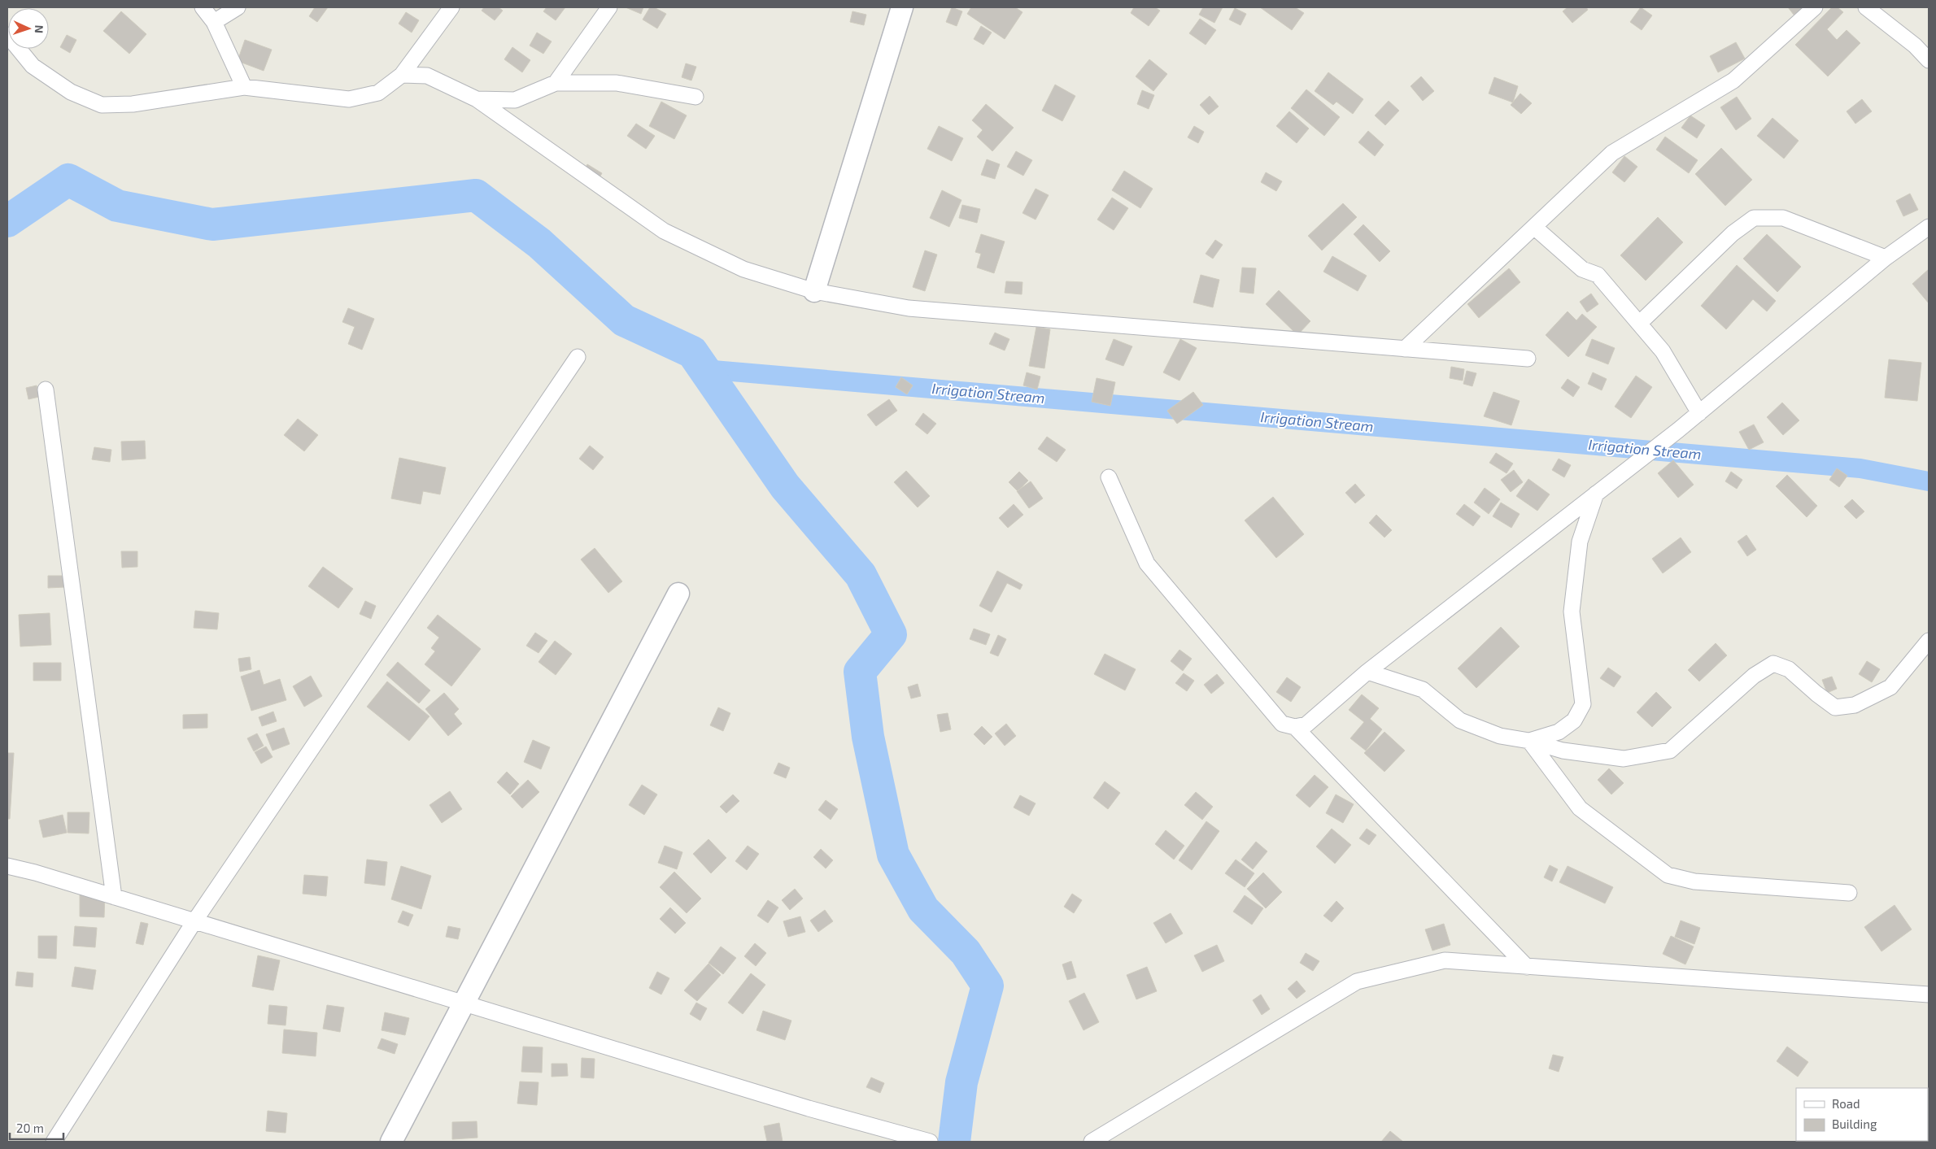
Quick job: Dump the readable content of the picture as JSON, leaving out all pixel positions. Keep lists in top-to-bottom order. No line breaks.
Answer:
{"water":["Irrigation Stream"],"legend":["Road","Building"],"scale_bar":"20 m","north":"right"}
